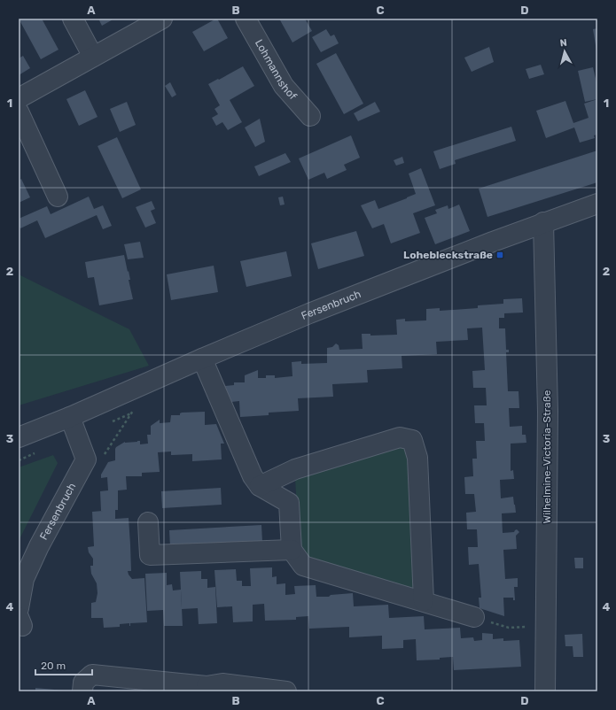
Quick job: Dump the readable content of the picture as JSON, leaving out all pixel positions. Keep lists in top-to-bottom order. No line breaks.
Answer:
{"streets":{"street":["Lohmannshof","Fersenbruch","Wilhelmine-Victoria-Straße"]},"crossings":[["Fersenbruch","Wilhelmine-Victoria-Straße"]],"places":{"transit":["Lohebleckstraße"]},"scale_bar":"20 m","north":"top","grid":{"columns":["A","B","C","D"],"rows":["1","2","3","4"]}}
